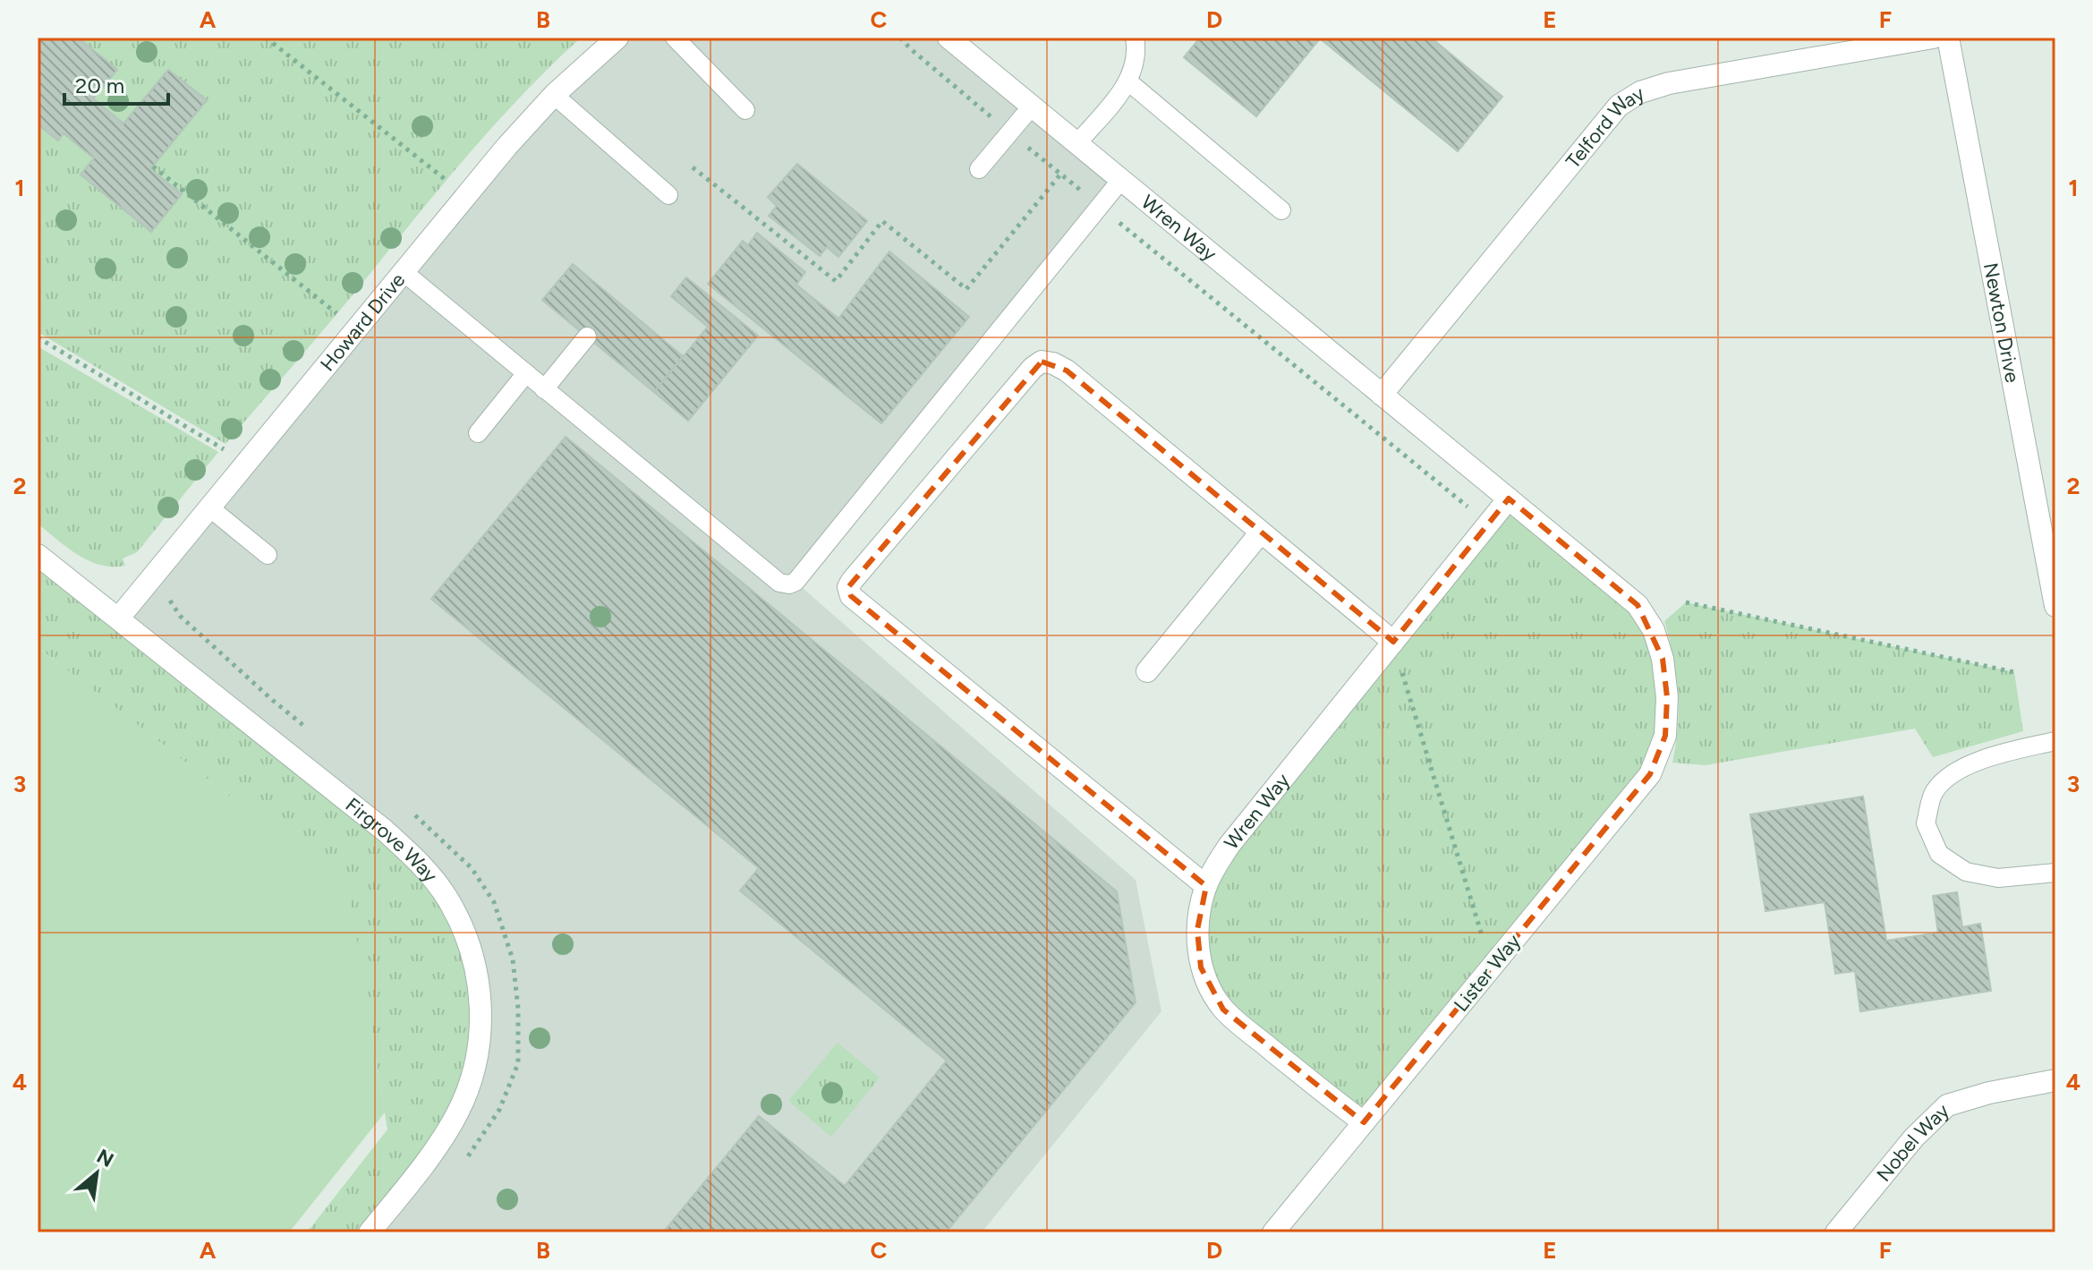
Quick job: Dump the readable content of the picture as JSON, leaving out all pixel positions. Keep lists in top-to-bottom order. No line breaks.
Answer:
{"streets":{"street":["Telford Way","Wren Way","Newton Drive","Howard Drive","Firgrove Way","Lister Way","Nobel Way"]},"crossings":[["Telford Way","Wren Way"],["Wren Way","Lister Way"],["Howard Drive","Firgrove Way"]],"scale_bar":"20 m","north":"top right","grid":{"columns":["A","B","C","D","E","F"],"rows":["1","2","3","4"]}}
